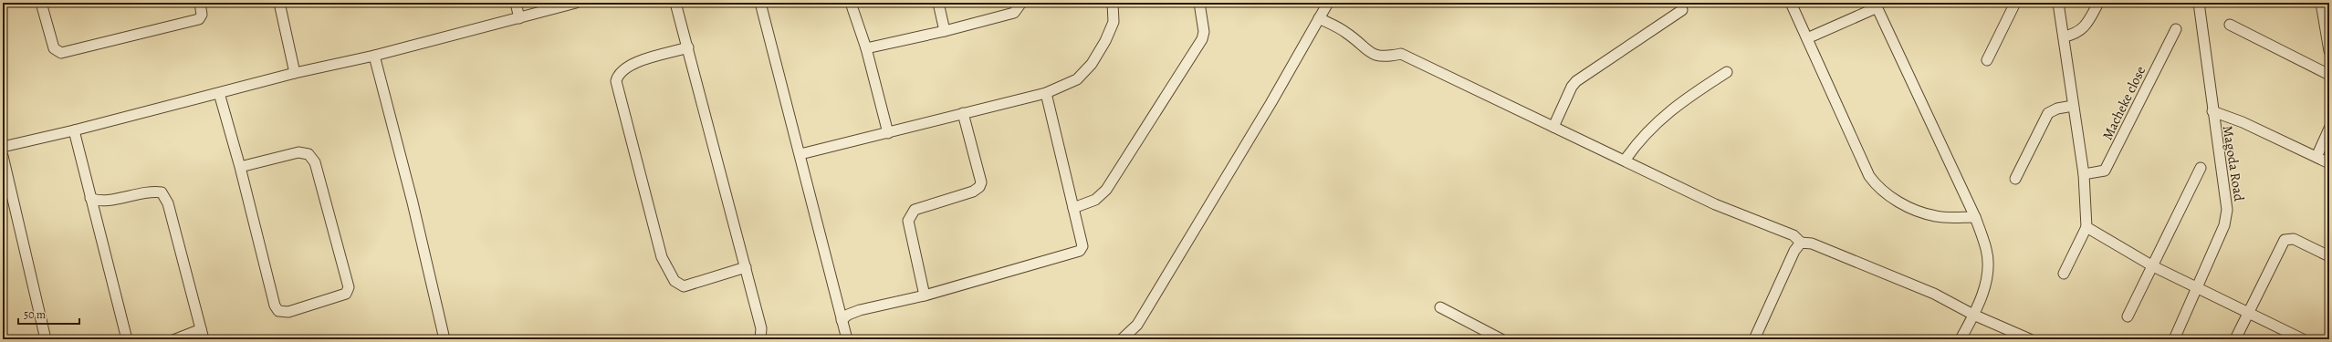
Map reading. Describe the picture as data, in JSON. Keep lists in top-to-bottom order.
{
  "streets": {
    "street": ["Macheke close", "Magoda Road"]
  },
  "scale_bar": "50 m"
}
